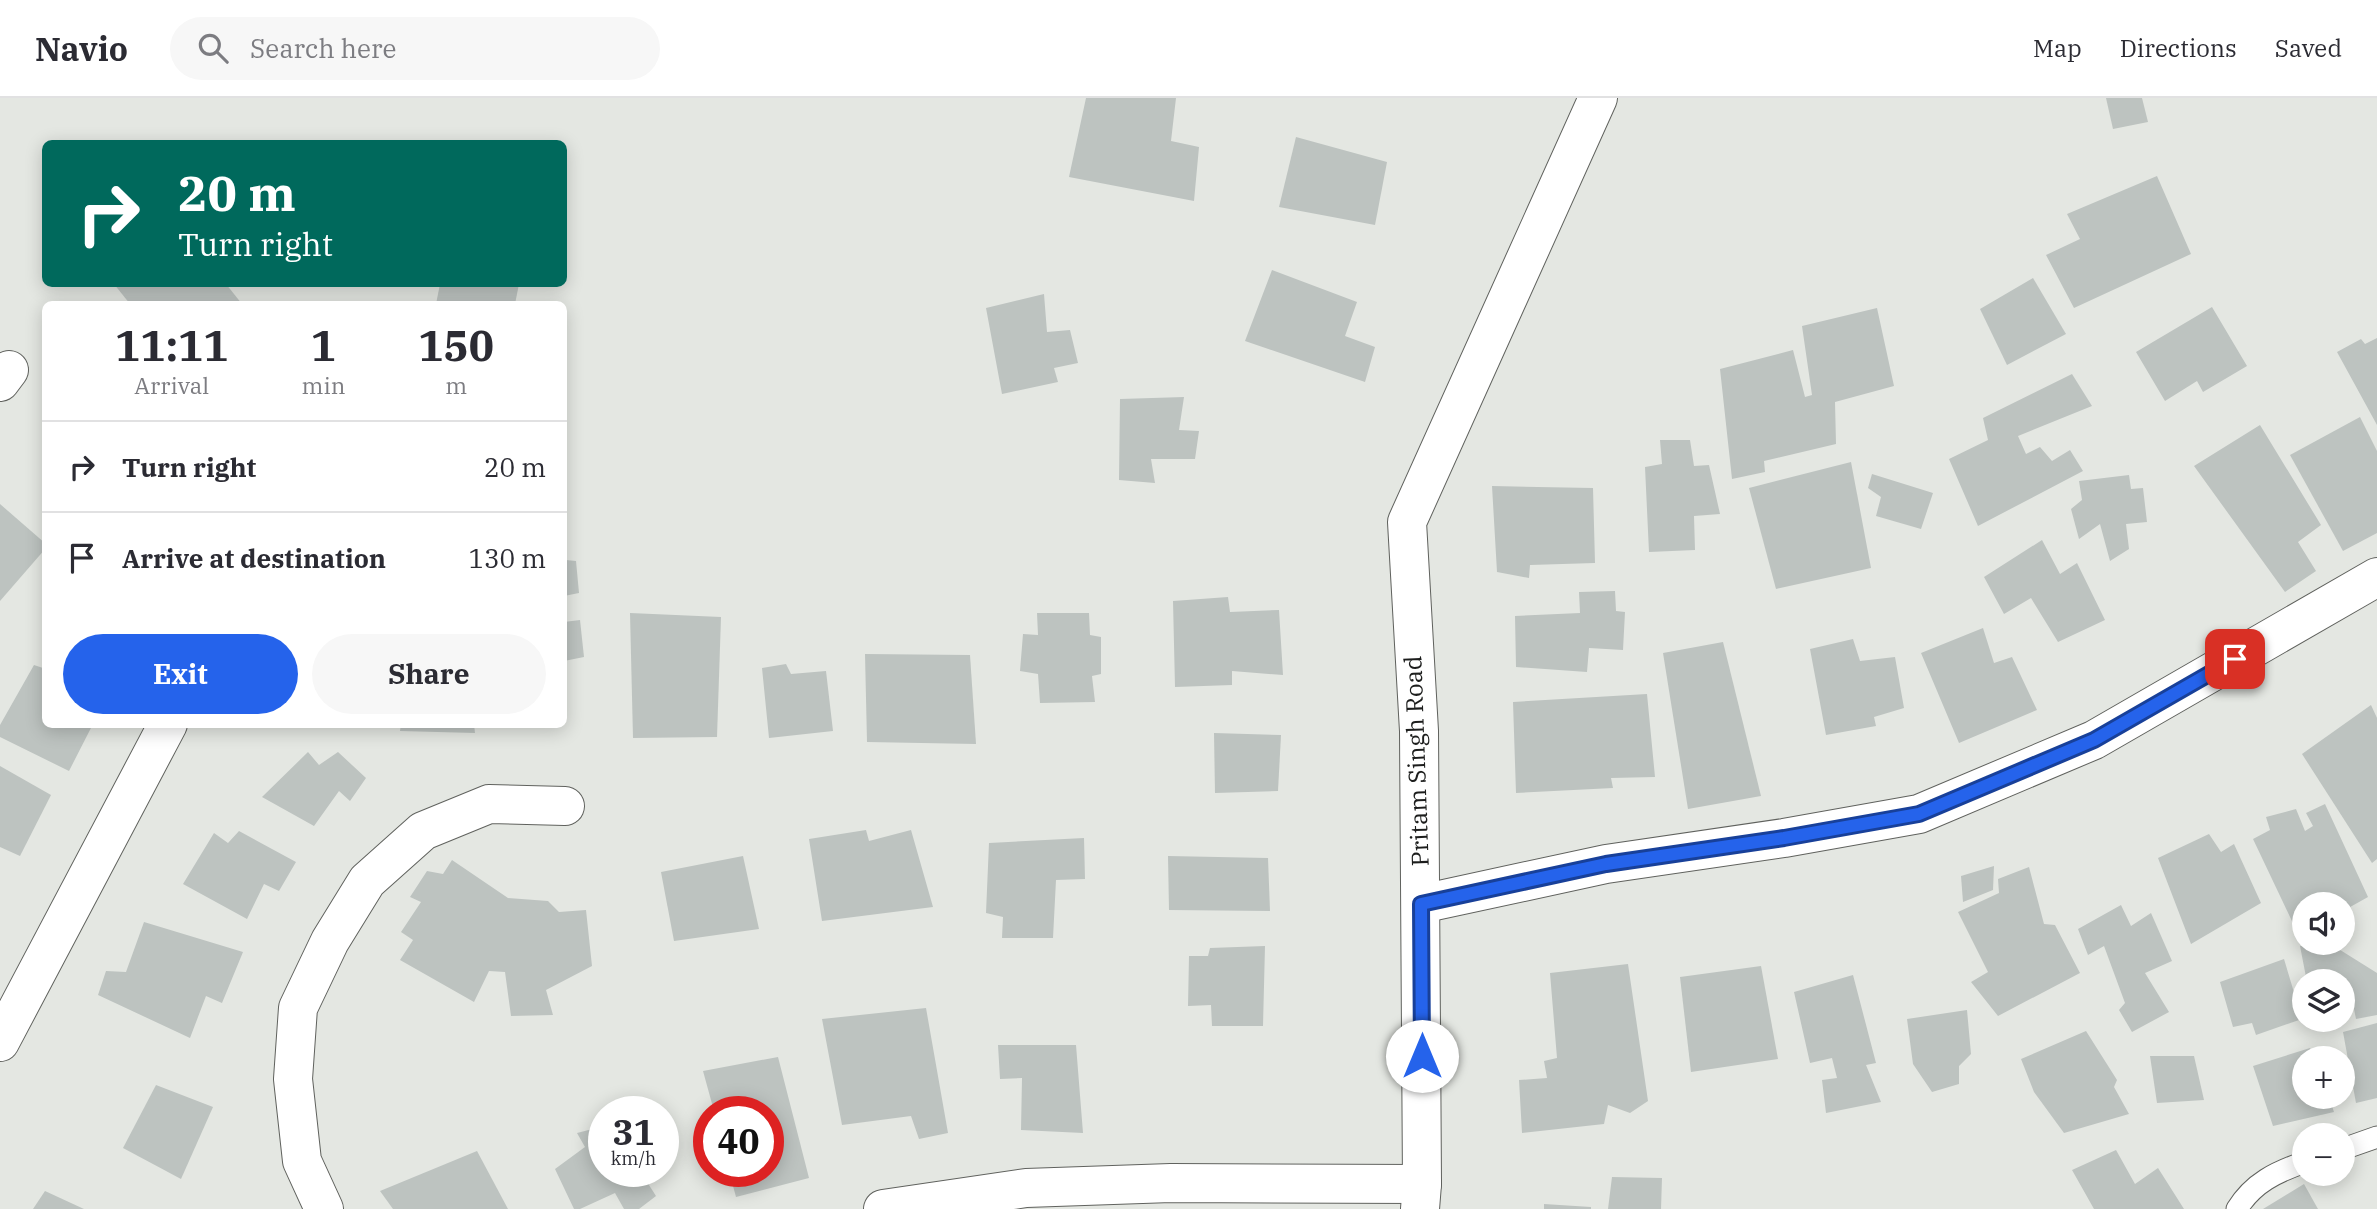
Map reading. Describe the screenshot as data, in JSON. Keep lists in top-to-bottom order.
{
  "streets": {
    "street": ["Pritam Singh Road"]
  },
  "page": {
    "header": "Navio",
    "search": "Search here",
    "nav": ["Map", "Directions", "Saved"],
    "turn": ["20 m", "Turn right"],
    "eta": [
      "11:11",
      "Arrival",
      "1",
      "min",
      "150",
      "m"
    ],
    "list": [
      {
        "name": "Turn right",
        "value": "20 m"
      },
      {
        "name": "Arrive at destination",
        "value": "130 m"
      }
    ],
    "buttons": ["Exit", "Share"],
    "map_buttons": ["+", "−"],
    "speed": "31 km/h",
    "limit": "40"
  }
}
